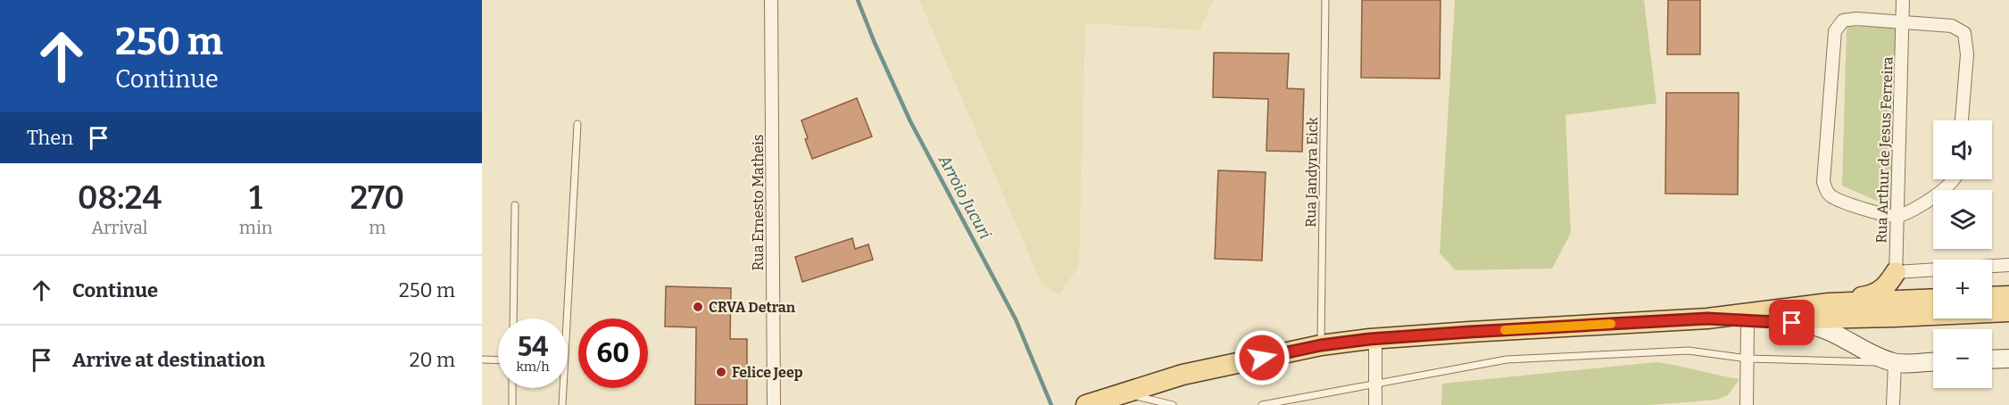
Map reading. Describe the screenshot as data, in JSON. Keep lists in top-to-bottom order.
{
  "streets": {
    "street": ["Rua Arthur de Jesus Ferreira", "Rua Ernesto Matheis"],
    "lane": ["Rua Jandyra Eick"]
  },
  "water": ["Arroio Jucuri"],
  "places": ["CRVA Detran", "Felice Jeep"],
  "page": {
    "turn": ["250 m", "Continue"],
    "then": "Then",
    "map_buttons": ["+", "−"],
    "eta": [
      "08:24",
      "Arrival",
      "1",
      "min",
      "270",
      "m"
    ],
    "list": [
      {
        "name": "Continue",
        "value": "250 m"
      },
      {
        "name": "Arrive at destination",
        "value": "20 m"
      }
    ],
    "speed": "54 km/h",
    "limit": "60"
  }
}
